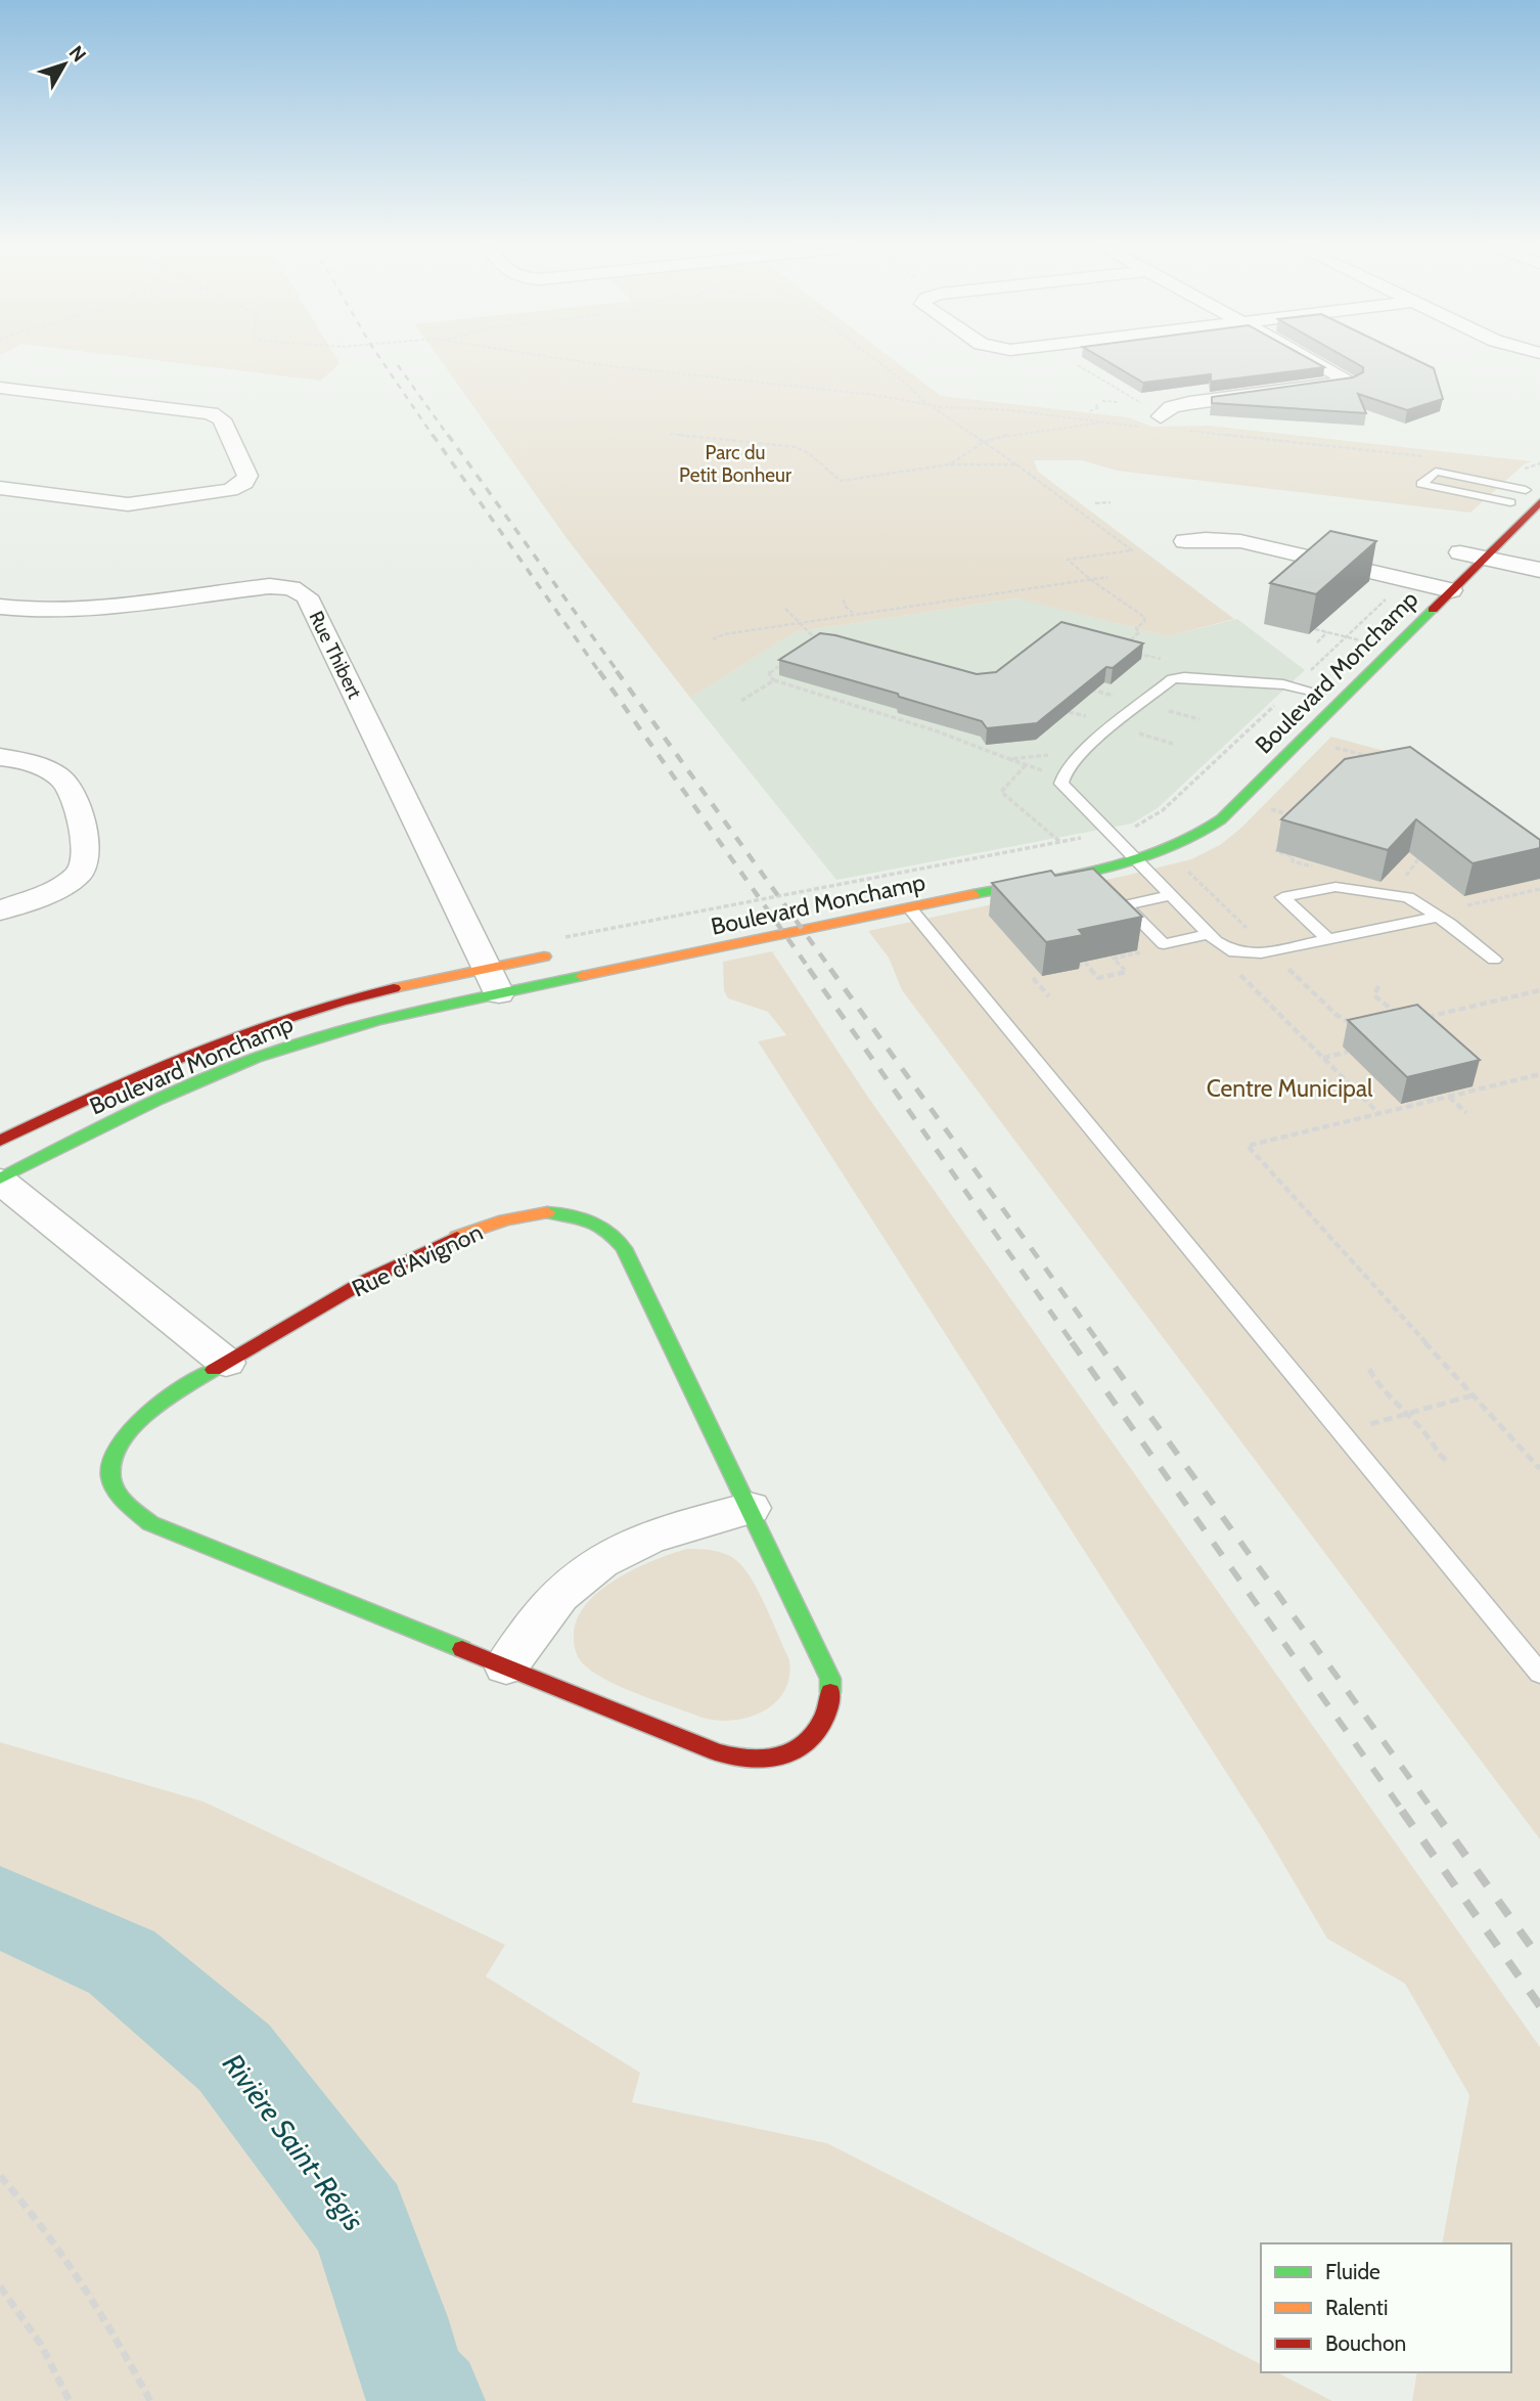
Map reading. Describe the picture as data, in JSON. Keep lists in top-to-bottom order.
{
  "streets": {
    "street": ["Rue Thibert", "Boulevard Monchamp", "Rue d'Avignon"]
  },
  "crossings": [
    ["Rue Thibert", "Boulevard Monchamp"]
  ],
  "water": ["Rivière Saint-Régis"],
  "parks": ["Parc du Petit Bonheur", "Centre Municipal"],
  "legend": ["Fluide", "Ralenti", "Bouchon"],
  "north": "top right"
}
